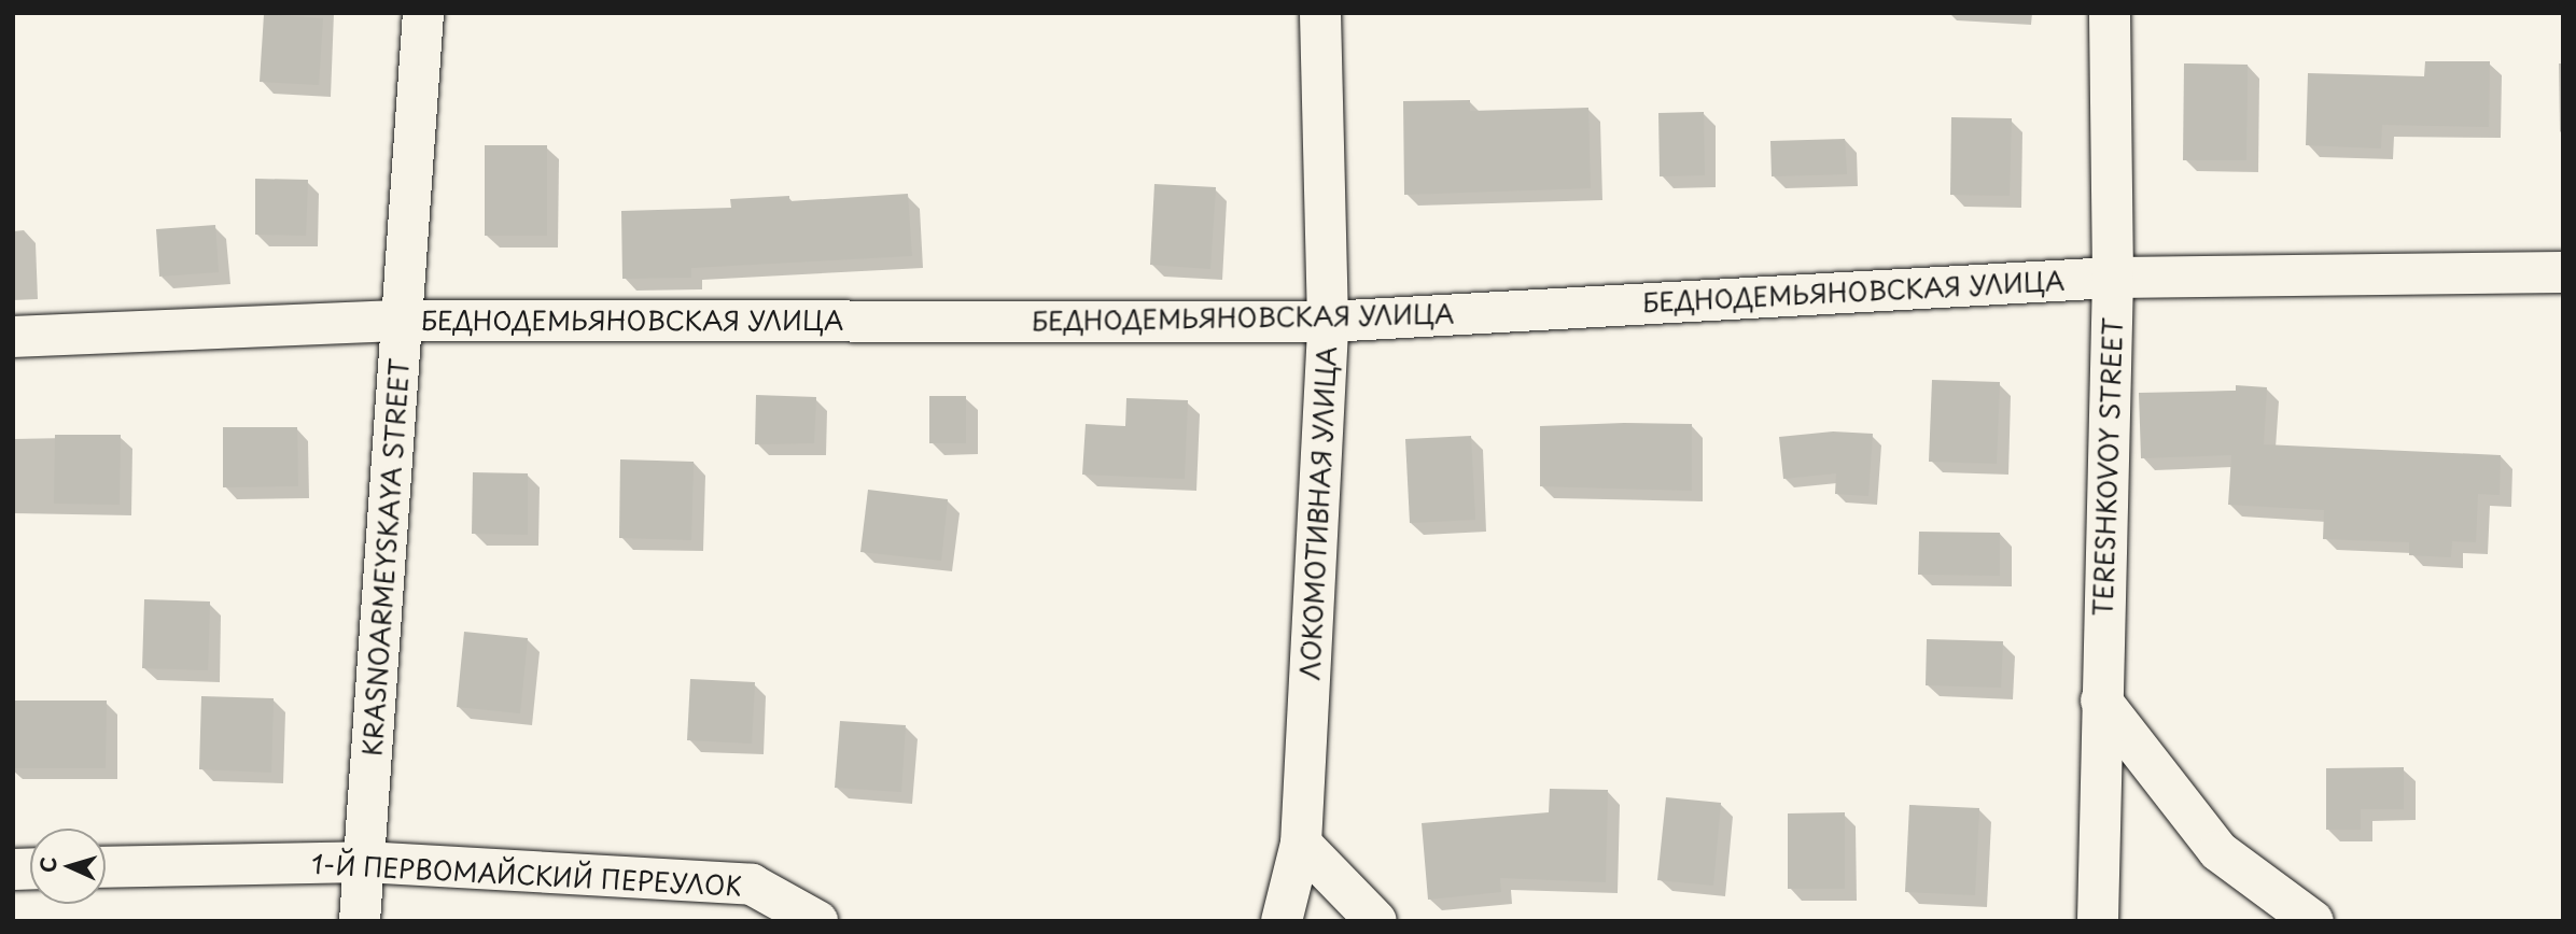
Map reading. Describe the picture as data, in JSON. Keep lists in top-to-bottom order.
{
  "streets": {
    "street": [
      "БЕДНОДЕМЬЯНОВСКАЯ УЛИЦА",
      "TERESHKOVOY STREET",
      "ЛОКОМОТИВНАЯ УЛИЦА",
      "KRASNOARMEYSKAYA STREET",
      "1-Й ПЕРВОМАЙСКИЙ ПЕРЕУЛОК"
    ]
  },
  "crossings": [
    ["БЕДНОДЕМЬЯНОВСКАЯ УЛИЦА", "TERESHKOVOY STREET"],
    ["БЕДНОДЕМЬЯНОВСКАЯ УЛИЦА", "ЛОКОМОТИВНАЯ УЛИЦА"],
    ["БЕДНОДЕМЬЯНОВСКАЯ УЛИЦА", "KRASNOARMEYSKAYA STREET"],
    ["KRASNOARMEYSKAYA STREET", "1-Й ПЕРВОМАЙСКИЙ ПЕРЕУЛОК"]
  ],
  "north": "left"
}
